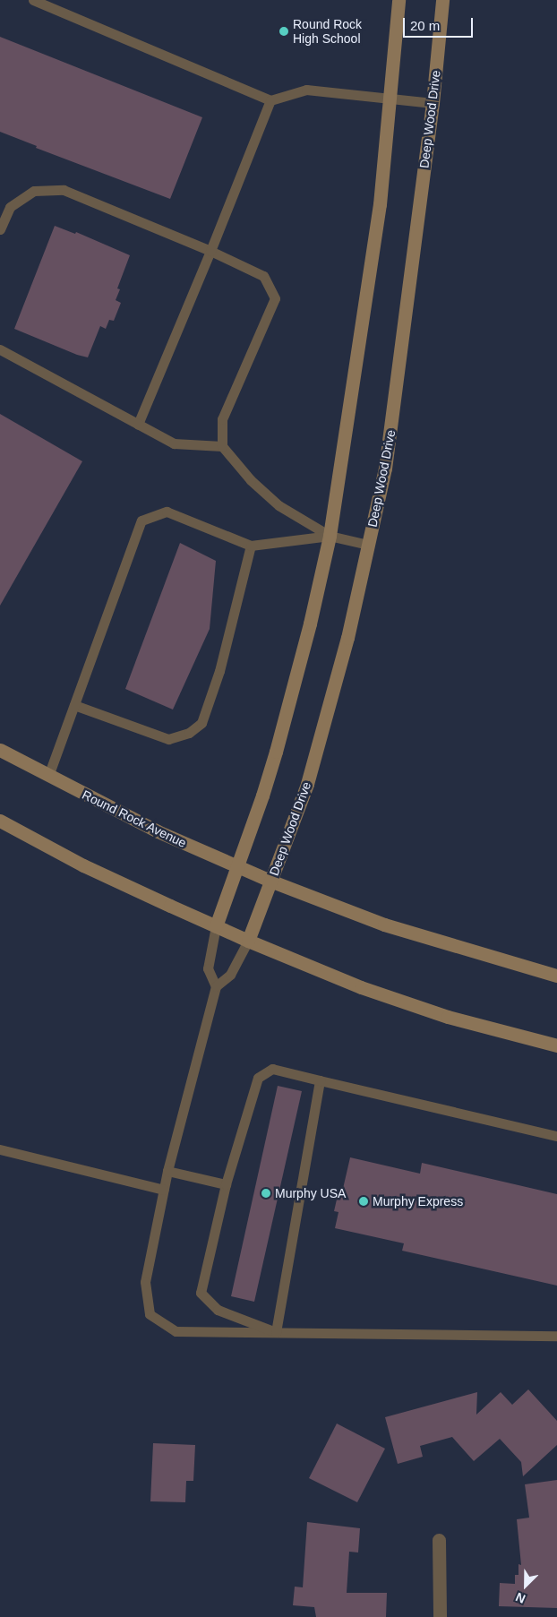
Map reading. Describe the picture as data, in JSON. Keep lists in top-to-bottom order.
{
  "streets": {
    "street": ["Deep Wood Drive", "Round Rock Avenue"]
  },
  "crossings": [
    ["Deep Wood Drive", "Round Rock Avenue"]
  ],
  "places": ["Round Rock High School", "Murphy USA", "Murphy Express"],
  "scale_bar": "20 m",
  "north": "bottom left"
}
